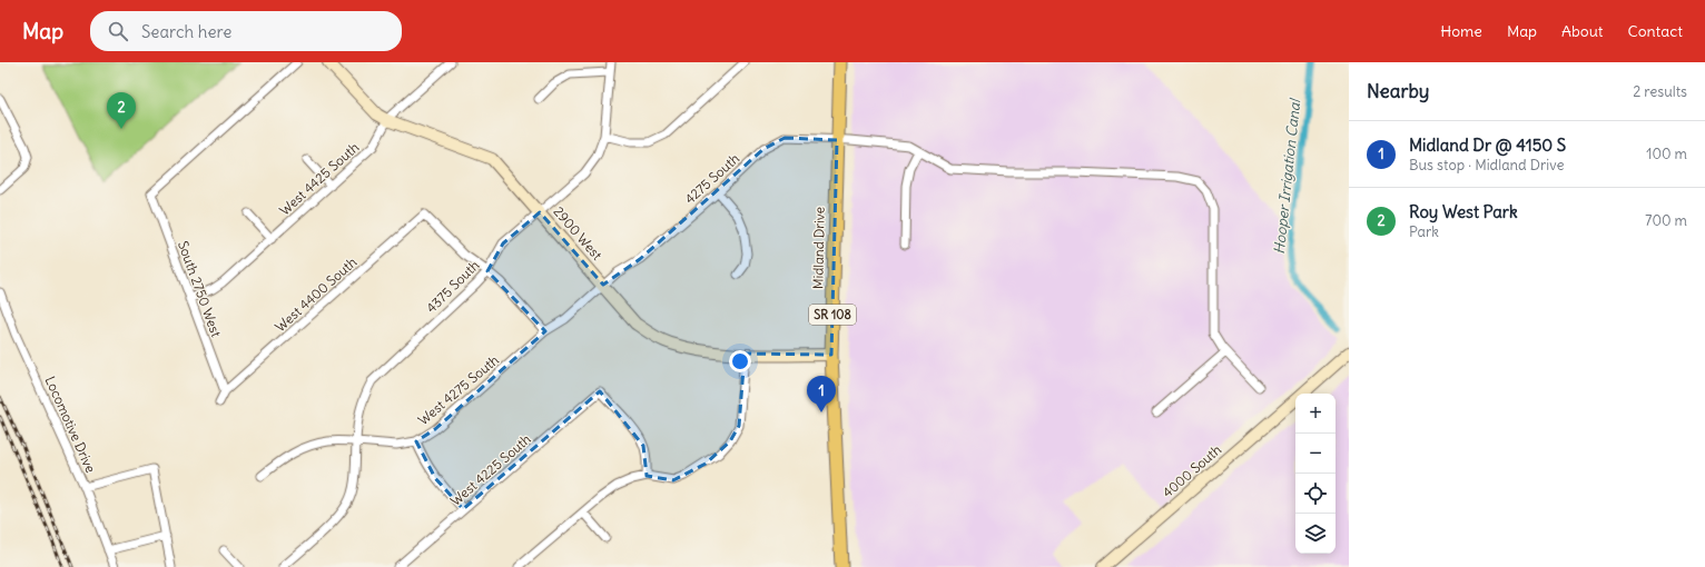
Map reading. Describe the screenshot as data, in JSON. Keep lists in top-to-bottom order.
{
  "streets": {
    "main road": ["Midland Drive", "SR 108"],
    "street": [
      "West 4425 South",
      "4275 South",
      "2900 West",
      "4375 South",
      "South 2750 West",
      "West 4400 South",
      "West 4275 South",
      "Locomotive Drive",
      "West 4225 South",
      "4000 South"
    ]
  },
  "crossings": [
    ["West 4425 South", "2900 West"],
    ["West 4425 South", "South 2750 West"],
    ["4275 South", "Midland Drive"],
    ["4275 South", "West 4275 South"],
    ["2900 West", "Midland Drive"],
    ["2900 West", "4375 South"],
    ["2900 West", "West 4275 South"],
    ["4375 South", "West 4400 South"],
    ["4375 South", "West 4275 South"],
    ["South 2750 West", "West 4400 South"]
  ],
  "water": ["Hooper Irrigation Canal"],
  "page": {
    "header": "Map",
    "search": "Search here",
    "nav": [
      "Home",
      "Map",
      "About",
      "Contact"
    ],
    "heading": ["Nearby", "2 results"],
    "pins": ["2", "1"],
    "list": [
      {
        "mark": "1",
        "name": "Midland Dr @ 4150 S",
        "note": "Bus stop · Midland Drive",
        "value": "100 m"
      },
      {
        "mark": "2",
        "name": "Roy West Park",
        "note": "Park",
        "value": "700 m"
      }
    ],
    "map_buttons": ["+", "−"]
  }
}
